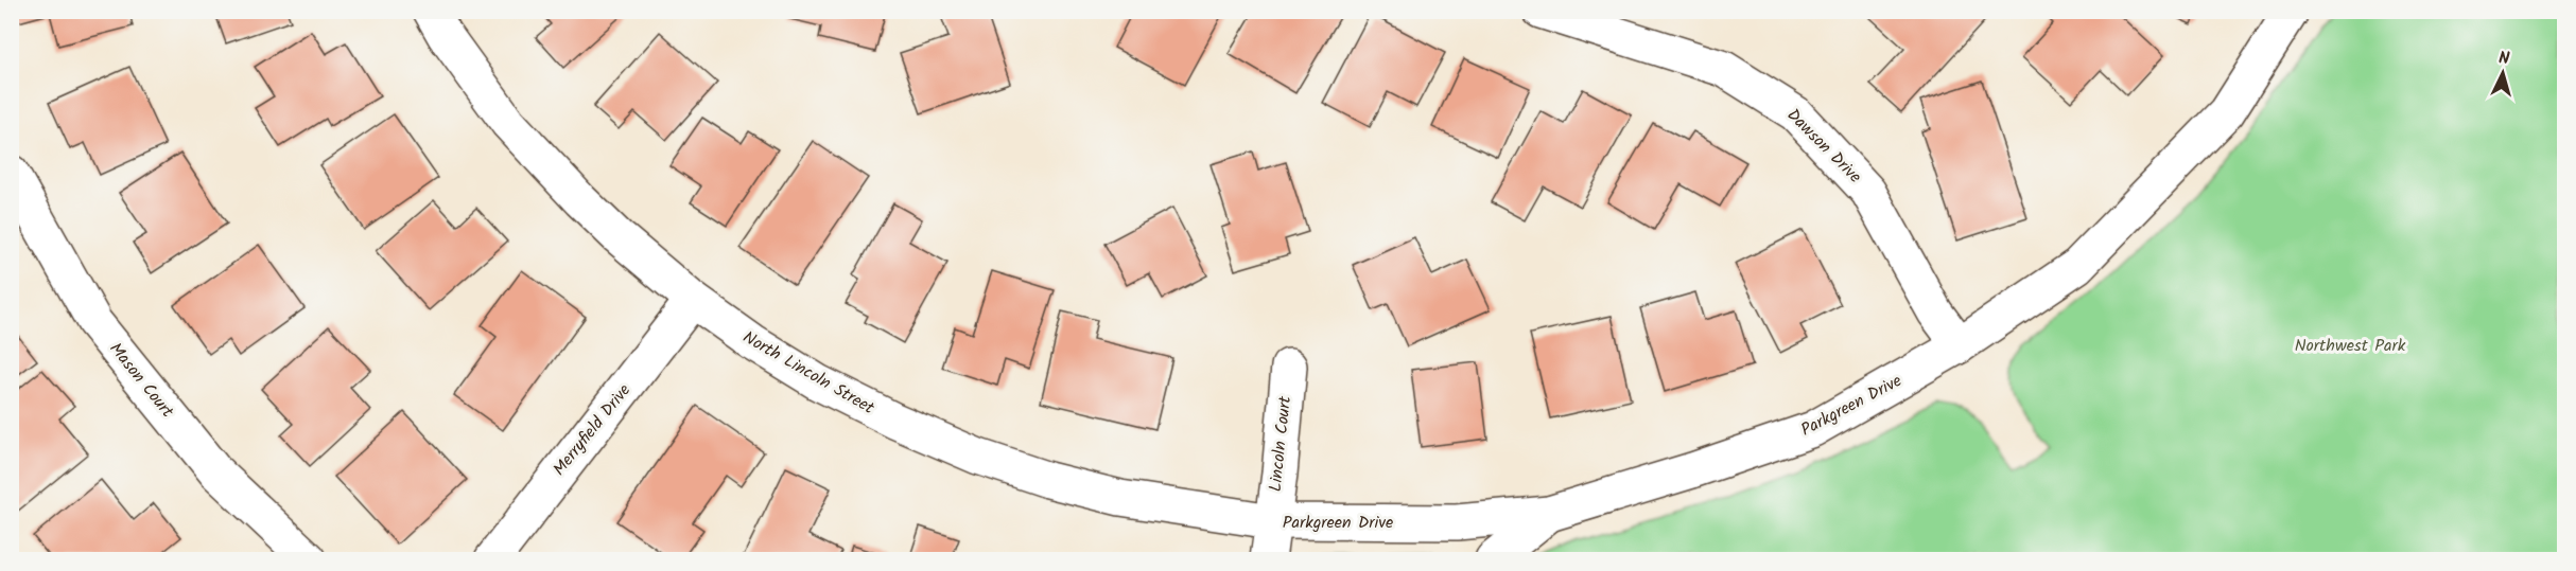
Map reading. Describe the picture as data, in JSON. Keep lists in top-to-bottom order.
{
  "streets": {
    "street": [
      "Dawson Drive",
      "North Lincoln Street",
      "Mason Court",
      "Parkgreen Drive",
      "Merryfield Drive",
      "Lincoln Court"
    ]
  },
  "crossings": [
    ["Dawson Drive", "Parkgreen Drive"],
    ["North Lincoln Street", "Parkgreen Drive"],
    ["North Lincoln Street", "Merryfield Drive"],
    ["North Lincoln Street", "Lincoln Court"],
    ["Parkgreen Drive", "Lincoln Court"]
  ],
  "parks": ["Northwest Park"],
  "north": "top"
}
